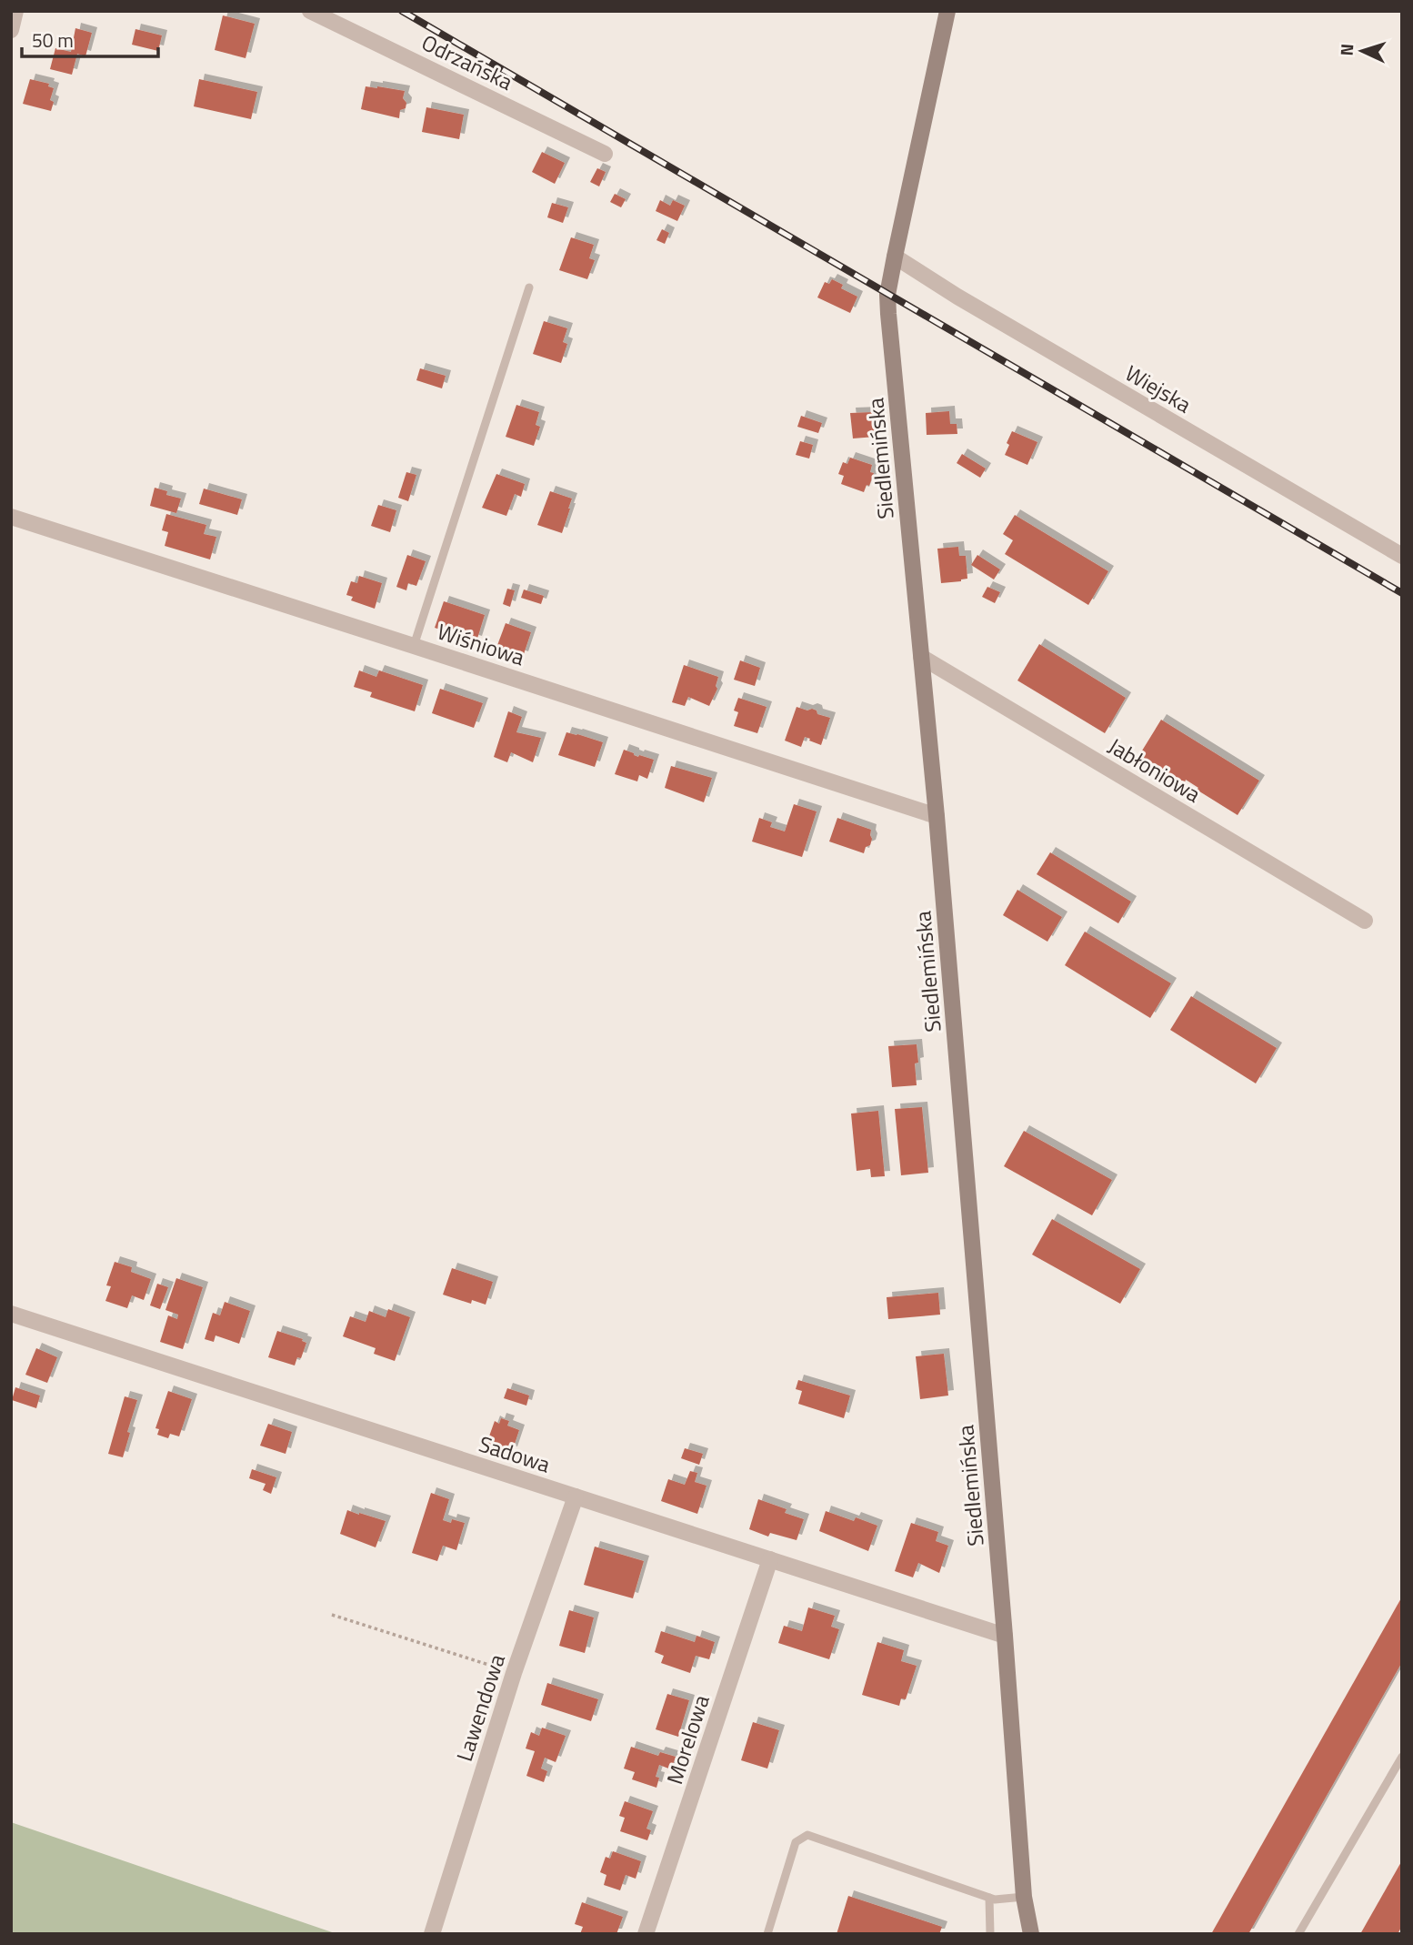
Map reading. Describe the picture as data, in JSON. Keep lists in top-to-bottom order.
{
  "streets": {
    "street": [
      "Odrzańska",
      "Wiejska",
      "Siedlemińska",
      "Wiśniowa",
      "Jabłoniowa",
      "Sadowa",
      "Lawendowa",
      "Morelowa"
    ]
  },
  "crossings": [
    ["Wiejska", "Siedlemińska"],
    ["Siedlemińska", "Wiśniowa"],
    ["Siedlemińska", "Jabłoniowa"],
    ["Siedlemińska", "Sadowa"],
    ["Sadowa", "Lawendowa"],
    ["Sadowa", "Morelowa"]
  ],
  "scale_bar": "50 m",
  "north": "left"
}
